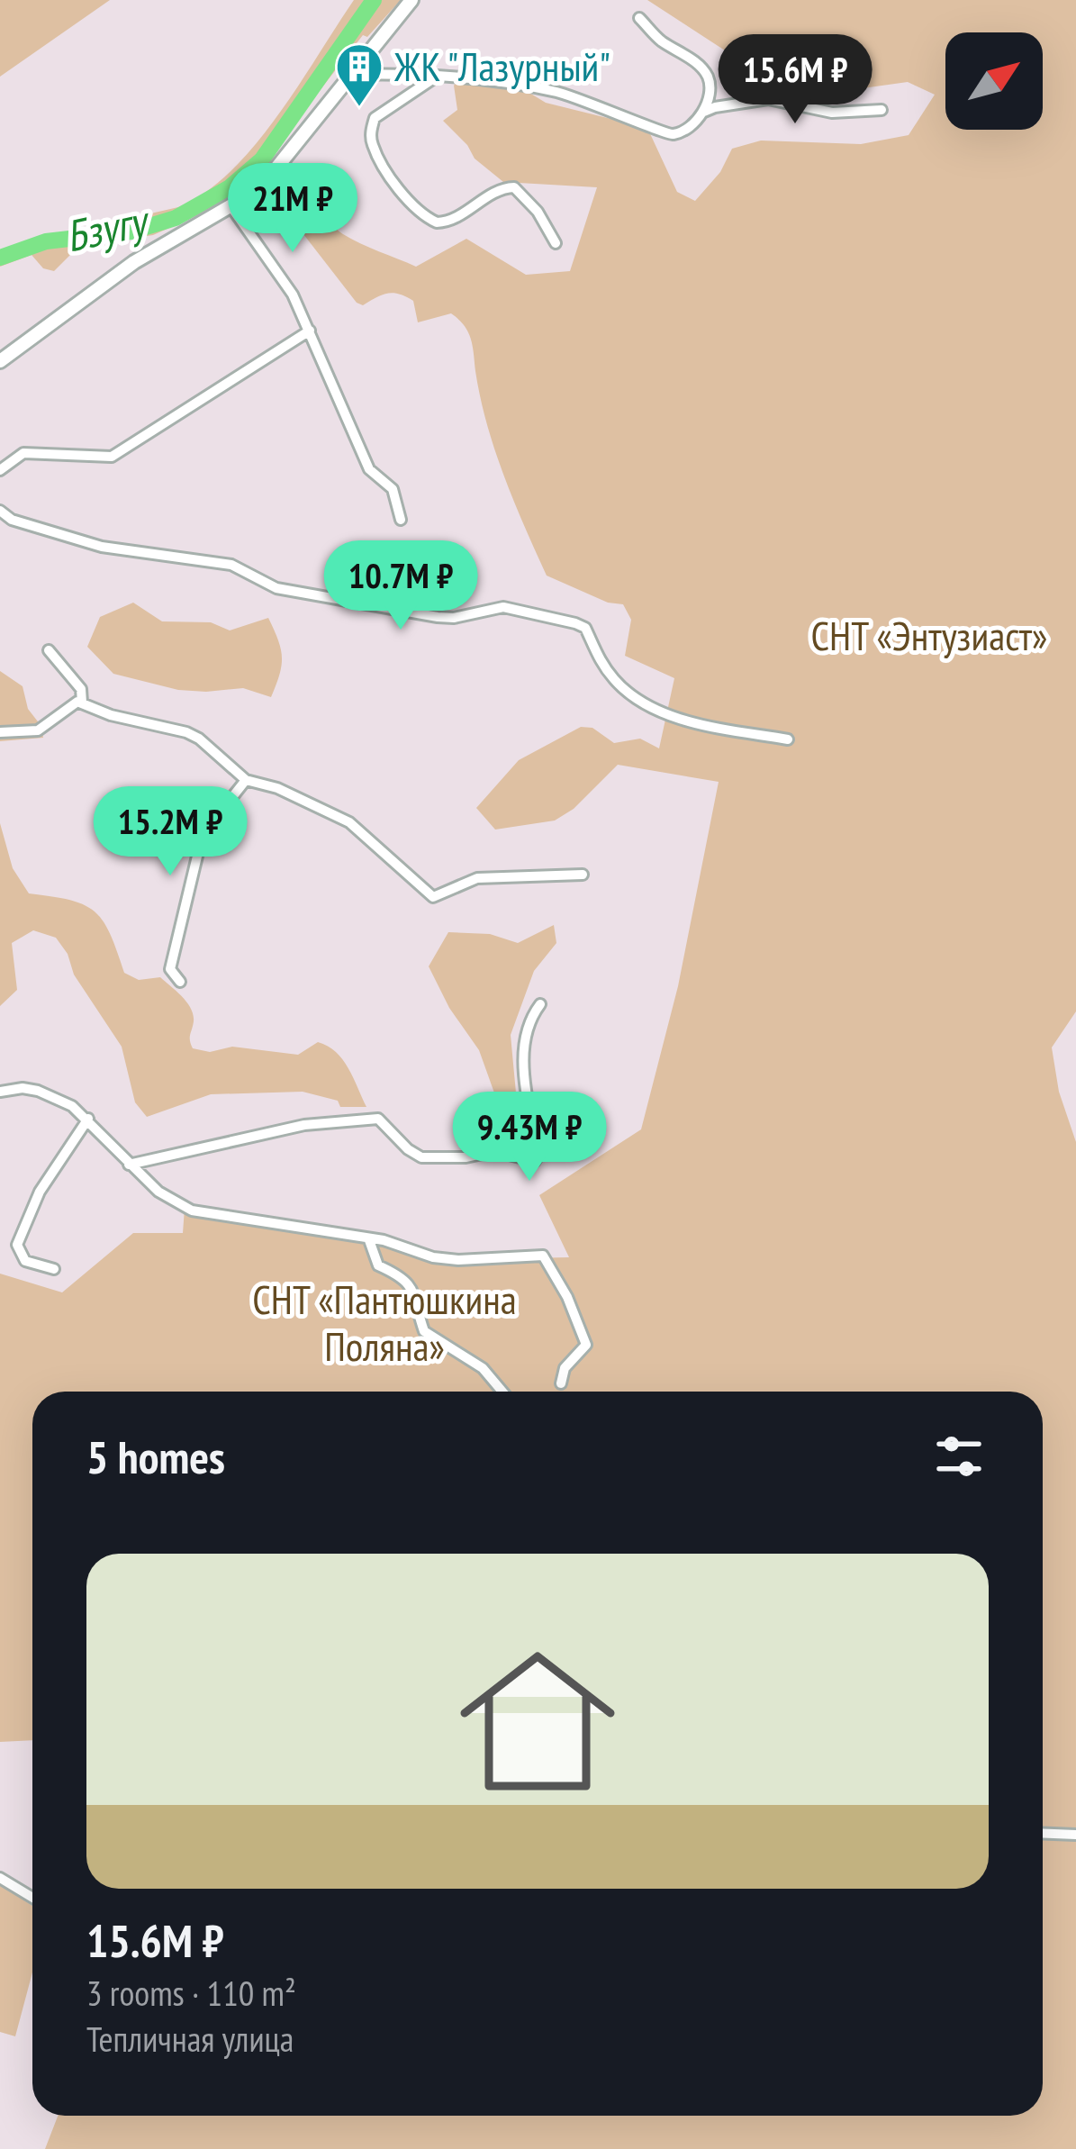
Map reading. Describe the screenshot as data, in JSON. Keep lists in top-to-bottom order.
{
  "water": ["Бзугу"],
  "parks": ["СНТ «Энтузиаст»", "СНТ «Пантюшкина Поляна»"],
  "places": {
    "building": ["ЖК \"Лазурный\""]
  },
  "north": "top right",
  "page": {
    "price": [
      "15.6M ₽",
      "21M ₽",
      "10.7M ₽",
      "15.2M ₽",
      "9.43M ₽"
    ],
    "heading": "5 homes",
    "list": [
      {
        "name": "15.6M ₽",
        "note": "3 rooms · 110 m² · Тепличная улица"
      }
    ]
  }
}
